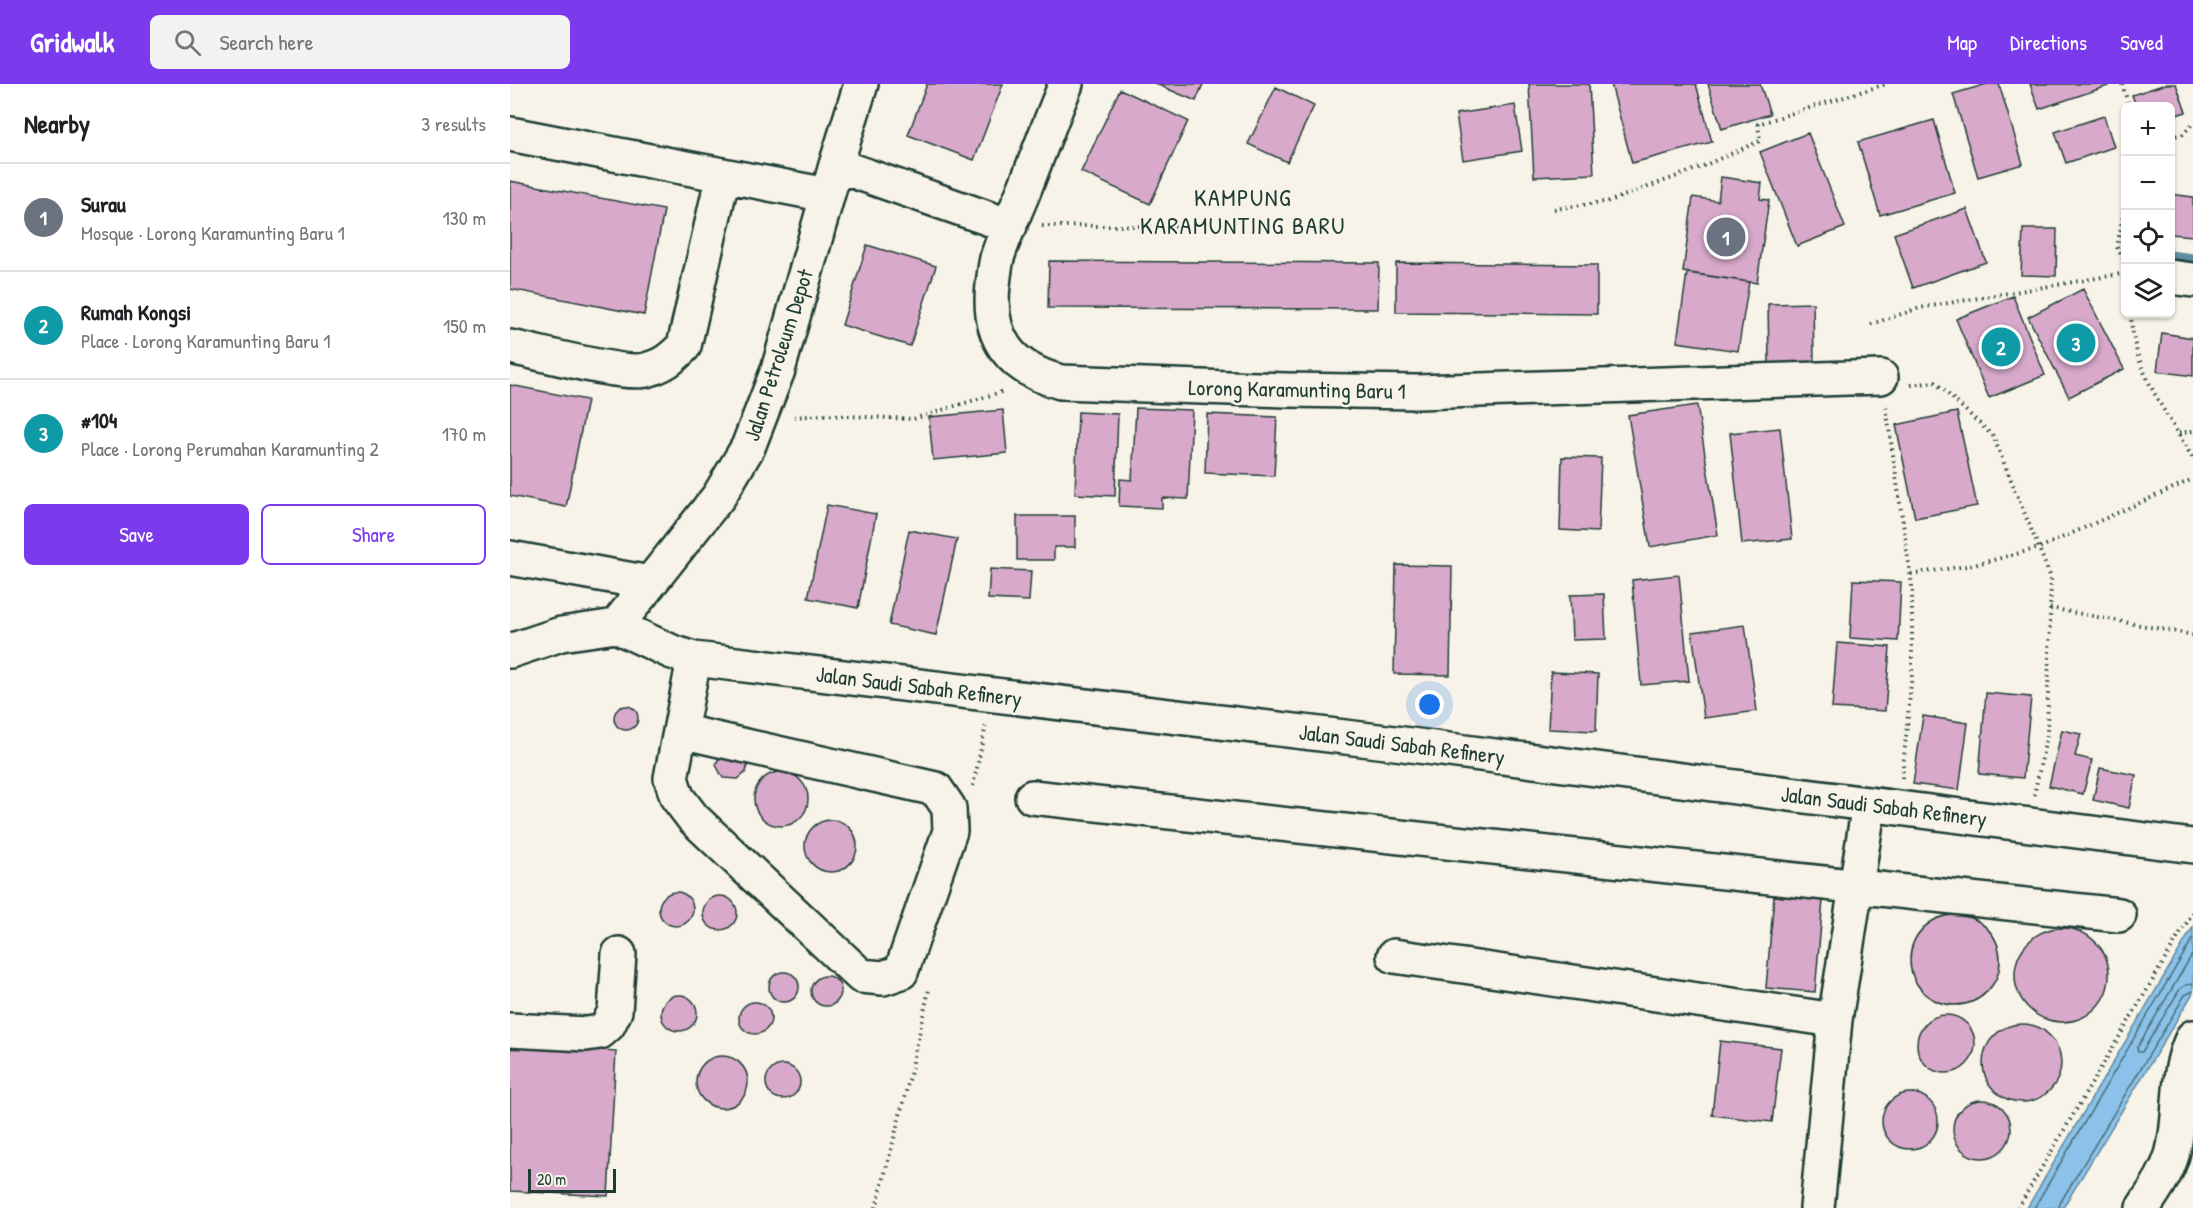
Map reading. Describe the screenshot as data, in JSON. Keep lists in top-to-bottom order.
{
  "streets": {
    "street": ["Jalan Petroleum Depot", "Lorong Karamunting Baru 1", "Jalan Saudi Sabah Refinery"]
  },
  "crossings": [
    ["Jalan Petroleum Depot", "Jalan Saudi Sabah Refinery"]
  ],
  "districts": ["KAMPUNG KARAMUNTING BARU"],
  "scale_bar": "20 m",
  "page": {
    "header": "Gridwalk",
    "search": "Search here",
    "nav": ["Map", "Directions", "Saved"],
    "heading": ["Nearby", "3 results"],
    "map_buttons": ["+", "−"],
    "list": [
      {
        "mark": "1",
        "name": "Surau",
        "note": "Mosque · Lorong Karamunting Baru 1",
        "value": "130 m"
      },
      {
        "mark": "2",
        "name": "Rumah Kongsi",
        "note": "Place · Lorong Karamunting Baru 1",
        "value": "150 m"
      },
      {
        "mark": "3",
        "name": "#104",
        "note": "Place · Lorong Perumahan Karamunting 2",
        "value": "170 m"
      }
    ],
    "pins": ["1", "3", "2"],
    "buttons": ["Save", "Share"],
    "scale": "20 m"
  }
}
